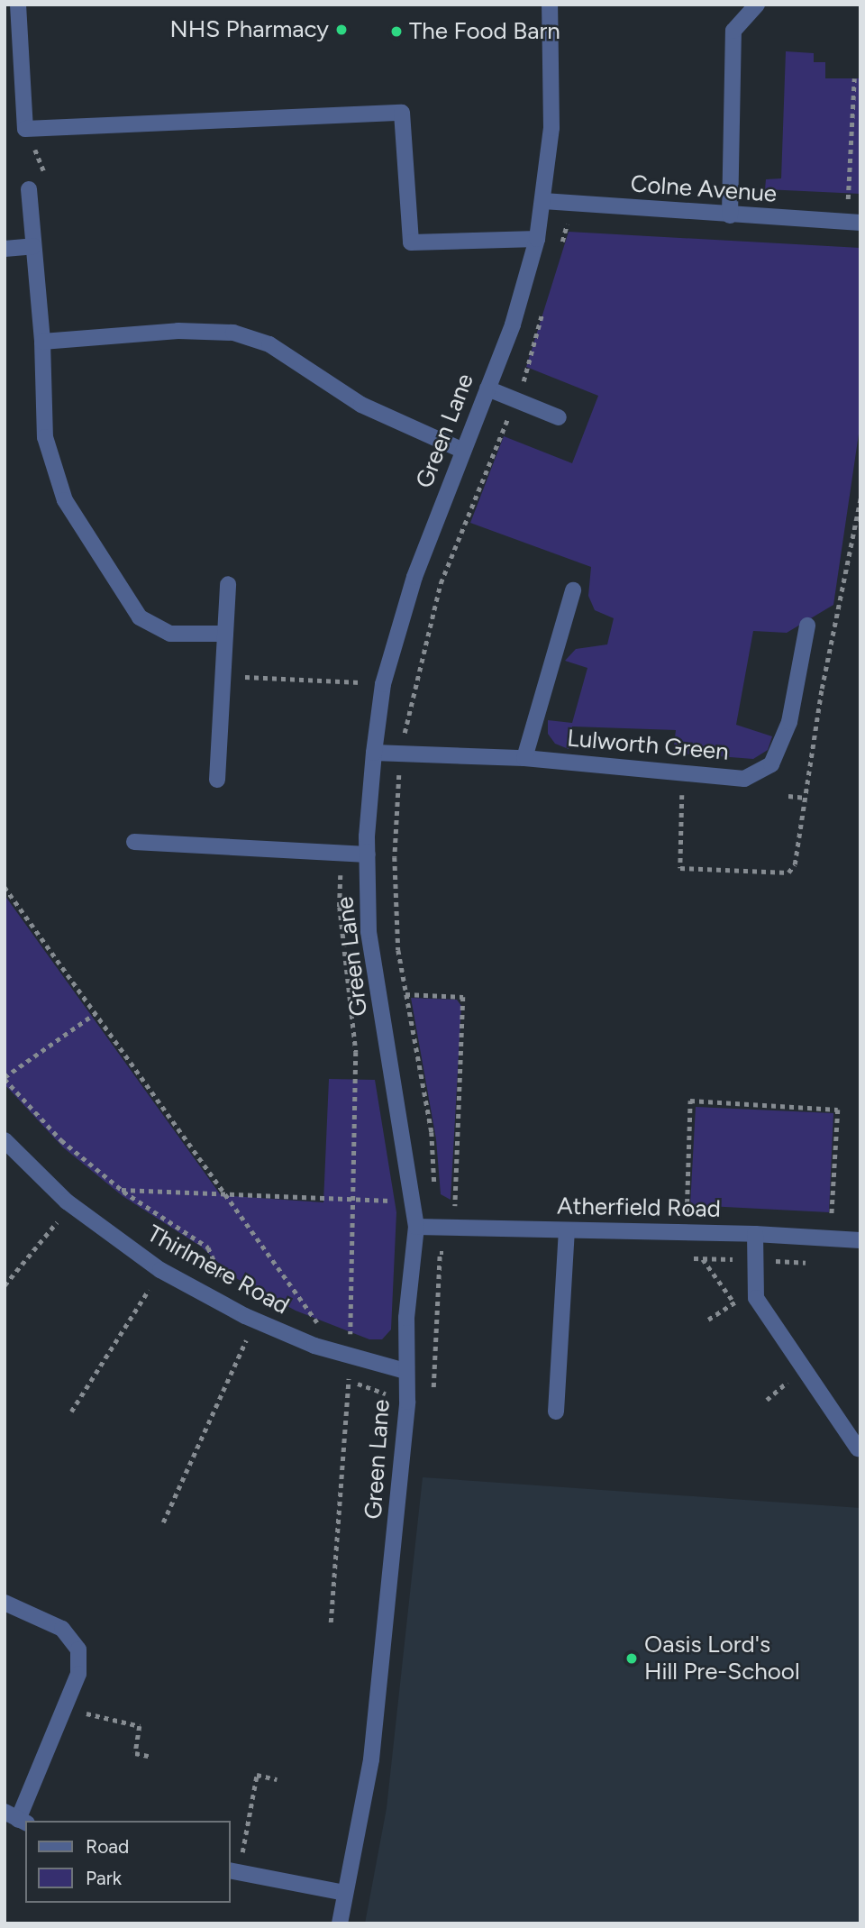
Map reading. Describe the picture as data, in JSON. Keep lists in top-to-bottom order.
{
  "streets": {
    "street": [
      "Colne Avenue",
      "Green Lane",
      "Lulworth Green",
      "Atherfield Road",
      "Thirlmere Road"
    ]
  },
  "crossings": [
    ["Colne Avenue", "Green Lane"],
    ["Green Lane", "Lulworth Green"],
    ["Green Lane", "Atherfield Road"],
    ["Green Lane", "Thirlmere Road"]
  ],
  "places": ["NHS Pharmacy", "The Food Barn", "Oasis Lord's Hill Pre-School"],
  "legend": ["Road", "Park"]
}
